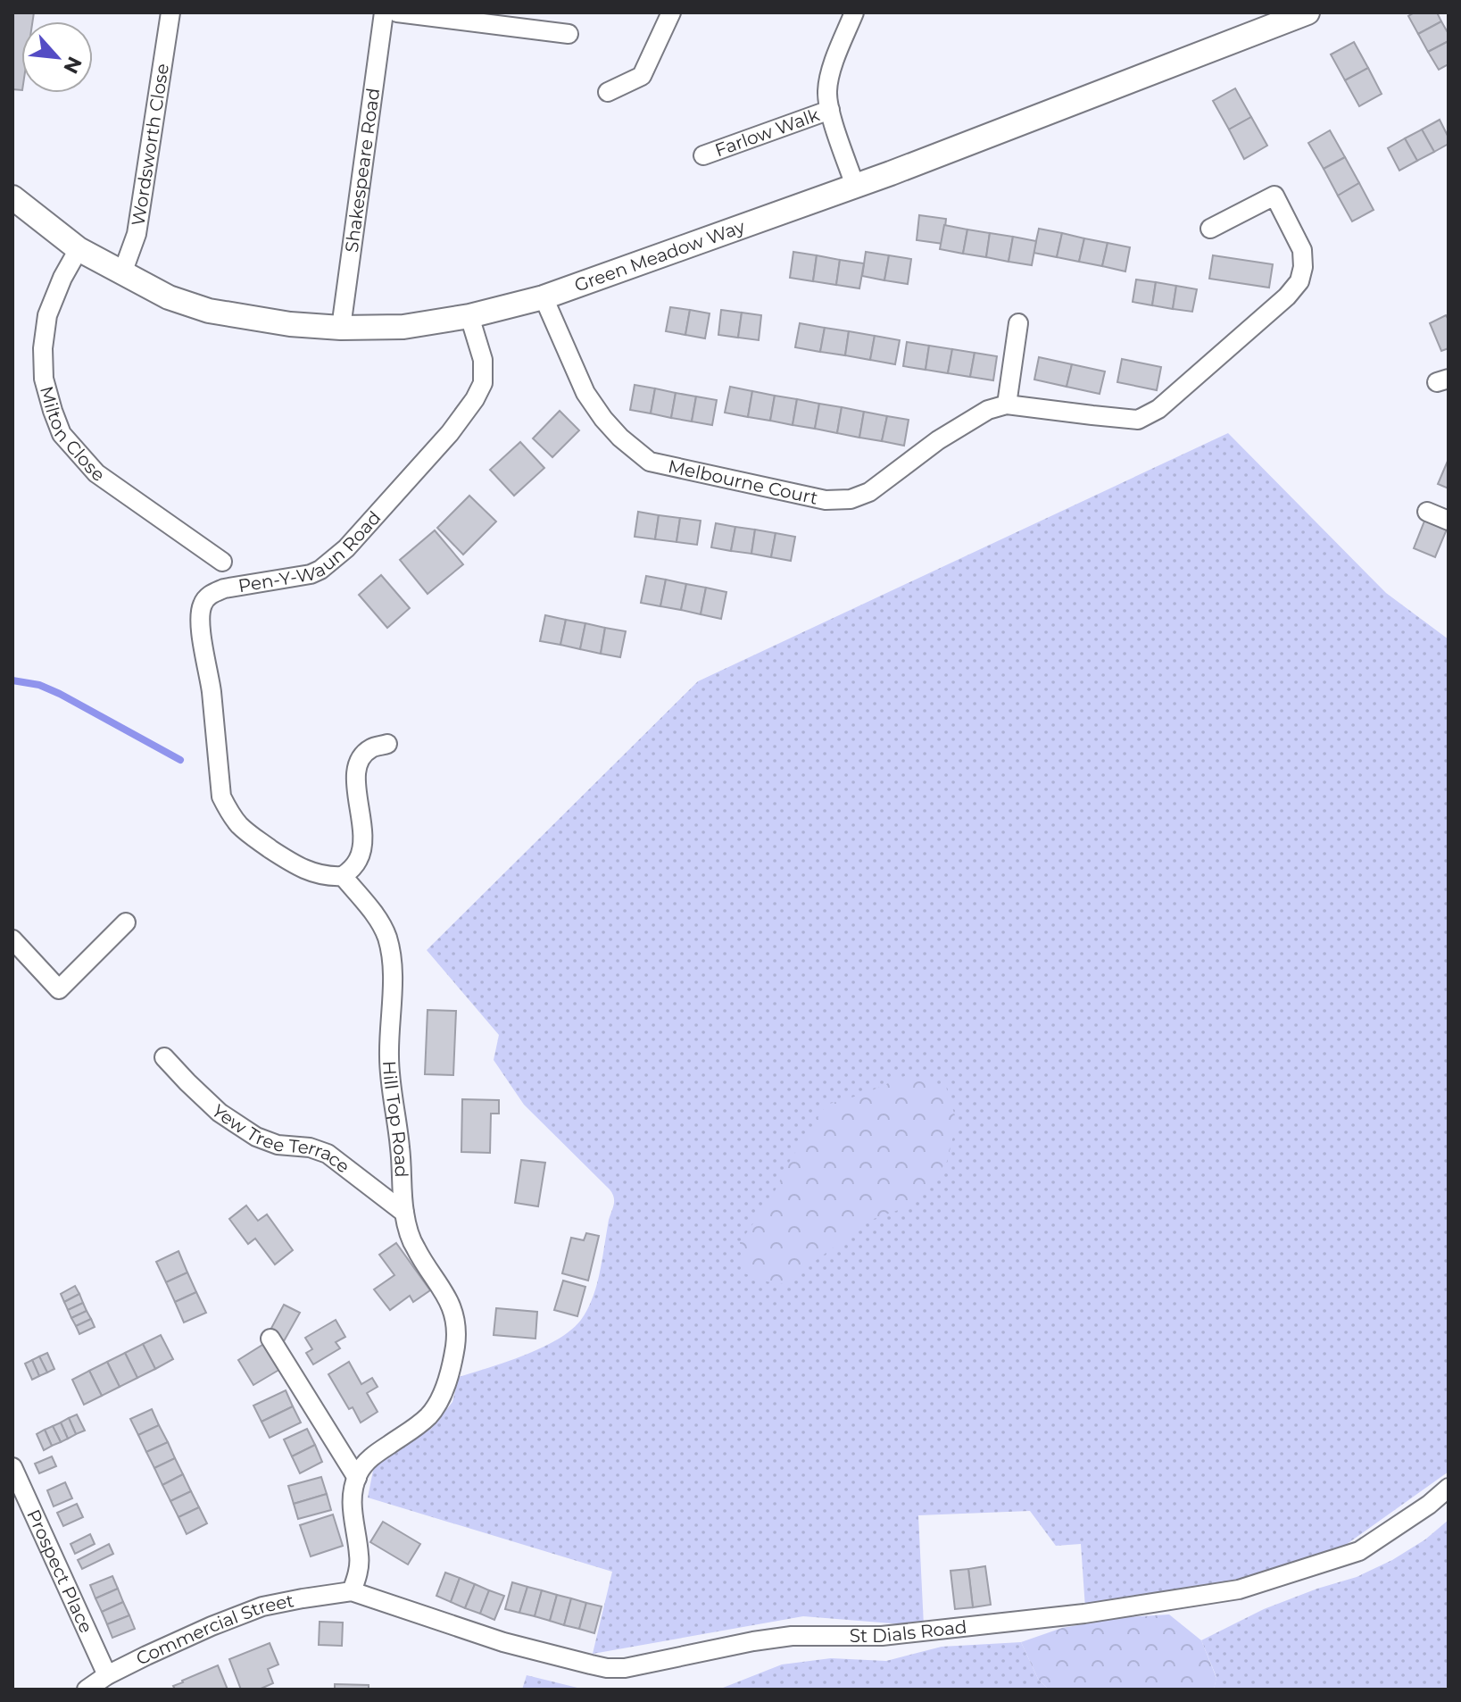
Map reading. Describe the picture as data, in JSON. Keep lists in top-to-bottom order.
{
  "streets": {
    "street": [
      "Farlow Walk",
      "Wordsworth Close",
      "Shakespeare Road",
      "Green Meadow Way",
      "Milton Close",
      "Melbourne Court",
      "Pen-Y-Waun Road",
      "Hill Top Road",
      "Yew Tree Terrace",
      "Prospect Place",
      "St Dials Road",
      "Commercial Street"
    ]
  },
  "crossings": [
    ["Farlow Walk", "Green Meadow Way"],
    ["Wordsworth Close", "Green Meadow Way"],
    ["Shakespeare Road", "Green Meadow Way"],
    ["Green Meadow Way", "Milton Close"],
    ["Green Meadow Way", "Melbourne Court"],
    ["Green Meadow Way", "Pen-Y-Waun Road"],
    ["Pen-Y-Waun Road", "Hill Top Road"],
    ["Hill Top Road", "Yew Tree Terrace"],
    ["Prospect Place", "Commercial Street"],
    ["St Dials Road", "Commercial Street"]
  ],
  "north": "bottom right"
}
